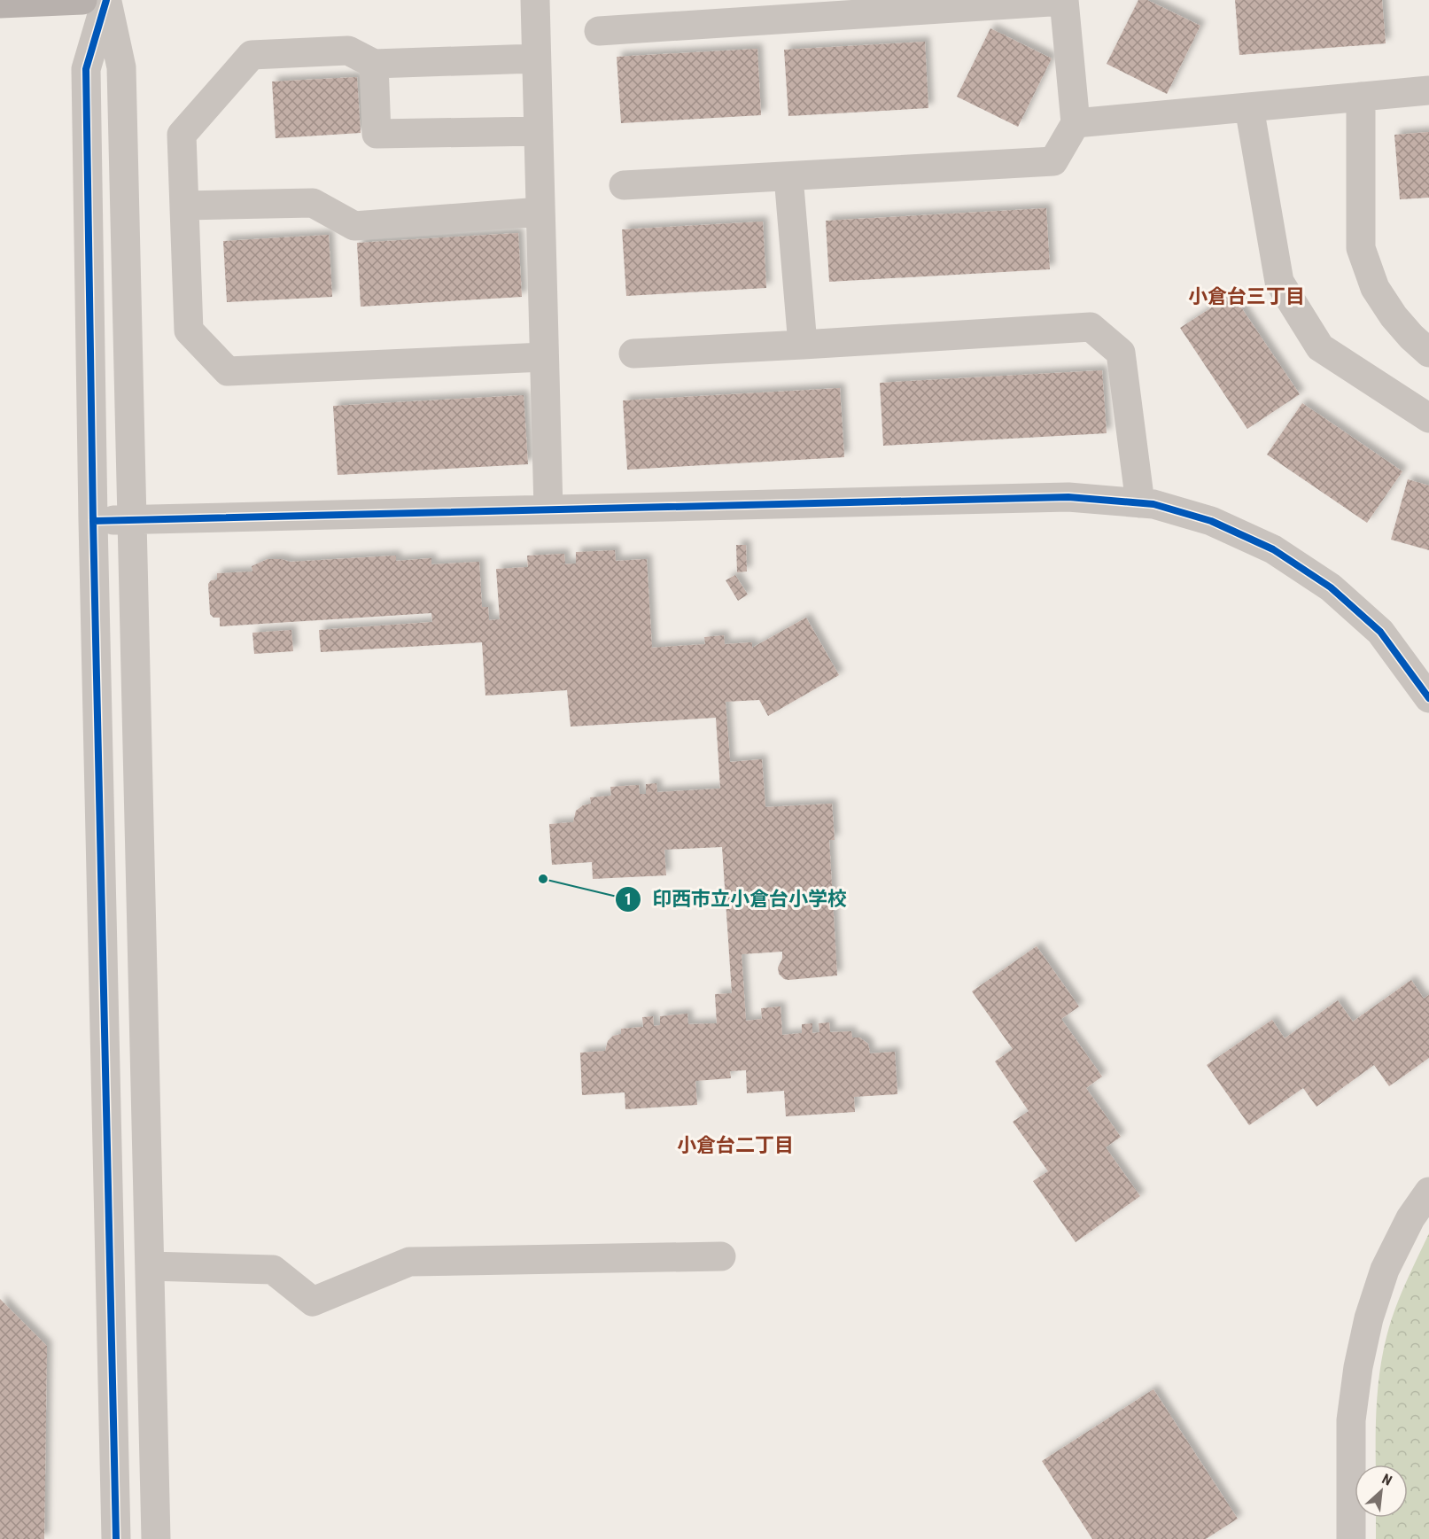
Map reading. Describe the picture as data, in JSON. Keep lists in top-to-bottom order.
{
  "districts": ["小倉台三丁目", "小倉台二丁目"],
  "places": ["印西市立小倉台小学校"],
  "north": "top right"
}
